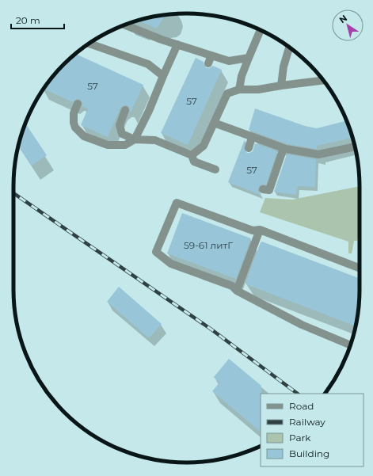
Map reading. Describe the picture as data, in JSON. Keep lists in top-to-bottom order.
{
  "house_numbers": [
    "57",
    "57",
    "57",
    "59-61 литГ"
  ],
  "legend": [
    "Road",
    "Railway",
    "Park",
    "Building"
  ],
  "scale_bar": "20 m",
  "north": "top left"
}
